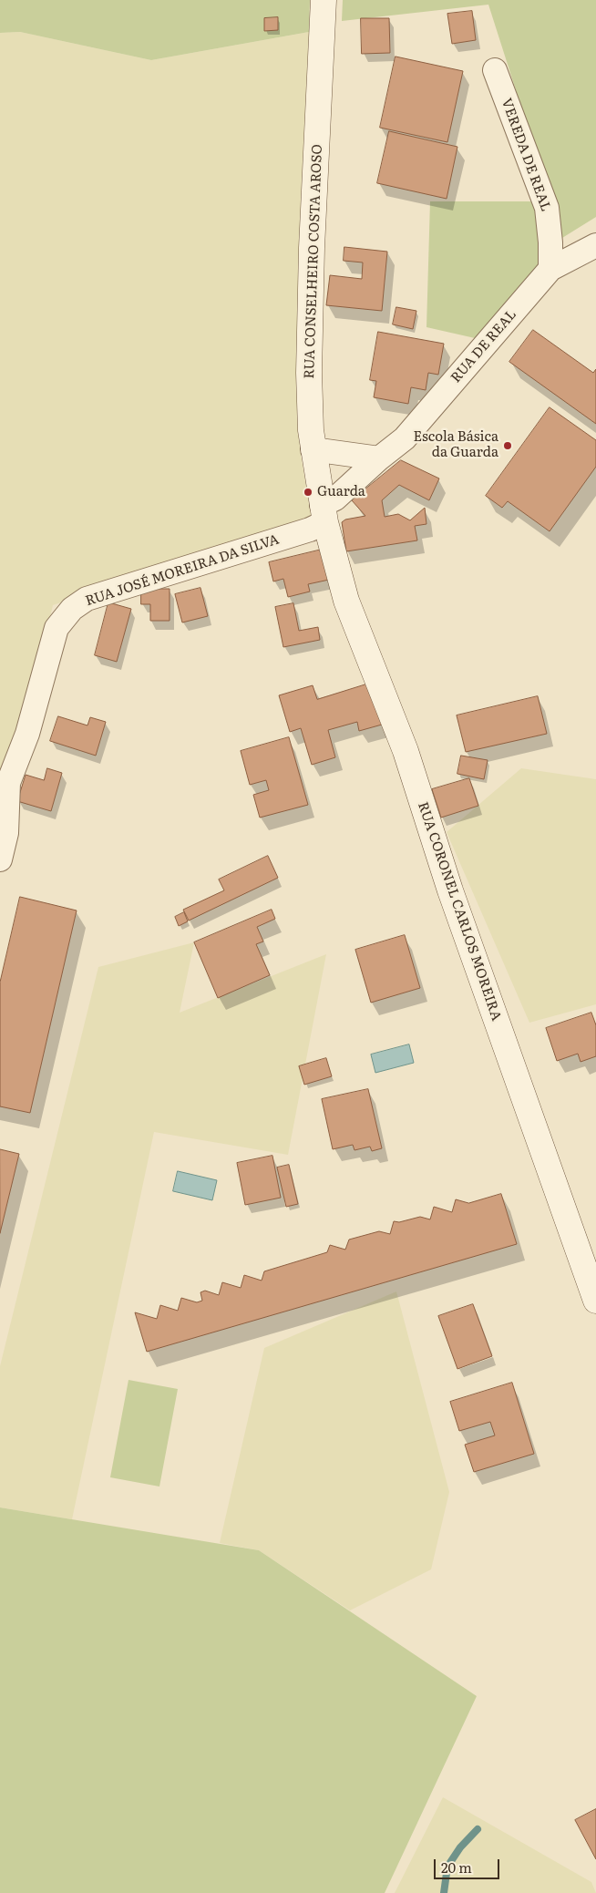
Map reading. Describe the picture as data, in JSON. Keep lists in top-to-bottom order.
{
  "streets": {
    "main road": ["RUA CONSELHEIRO COSTA AROSO", "RUA CORONEL CARLOS MOREIRA"],
    "street": ["VEREDA DE REAL", "RUA DE REAL", "RUA JOSÉ MOREIRA DA SILVA"]
  },
  "crossings": [
    ["VEREDA DE REAL", "RUA DE REAL"],
    ["RUA CONSELHEIRO COSTA AROSO", "RUA DE REAL"],
    ["RUA CONSELHEIRO COSTA AROSO", "RUA JOSÉ MOREIRA DA SILVA"],
    ["RUA CONSELHEIRO COSTA AROSO", "RUA CORONEL CARLOS MOREIRA"],
    ["RUA DE REAL", "RUA JOSÉ MOREIRA DA SILVA"],
    ["RUA DE REAL", "RUA CORONEL CARLOS MOREIRA"],
    ["RUA JOSÉ MOREIRA DA SILVA", "RUA CORONEL CARLOS MOREIRA"]
  ],
  "places": ["Escola Básica da Guarda", "Guarda"],
  "scale_bar": "20 m"
}
